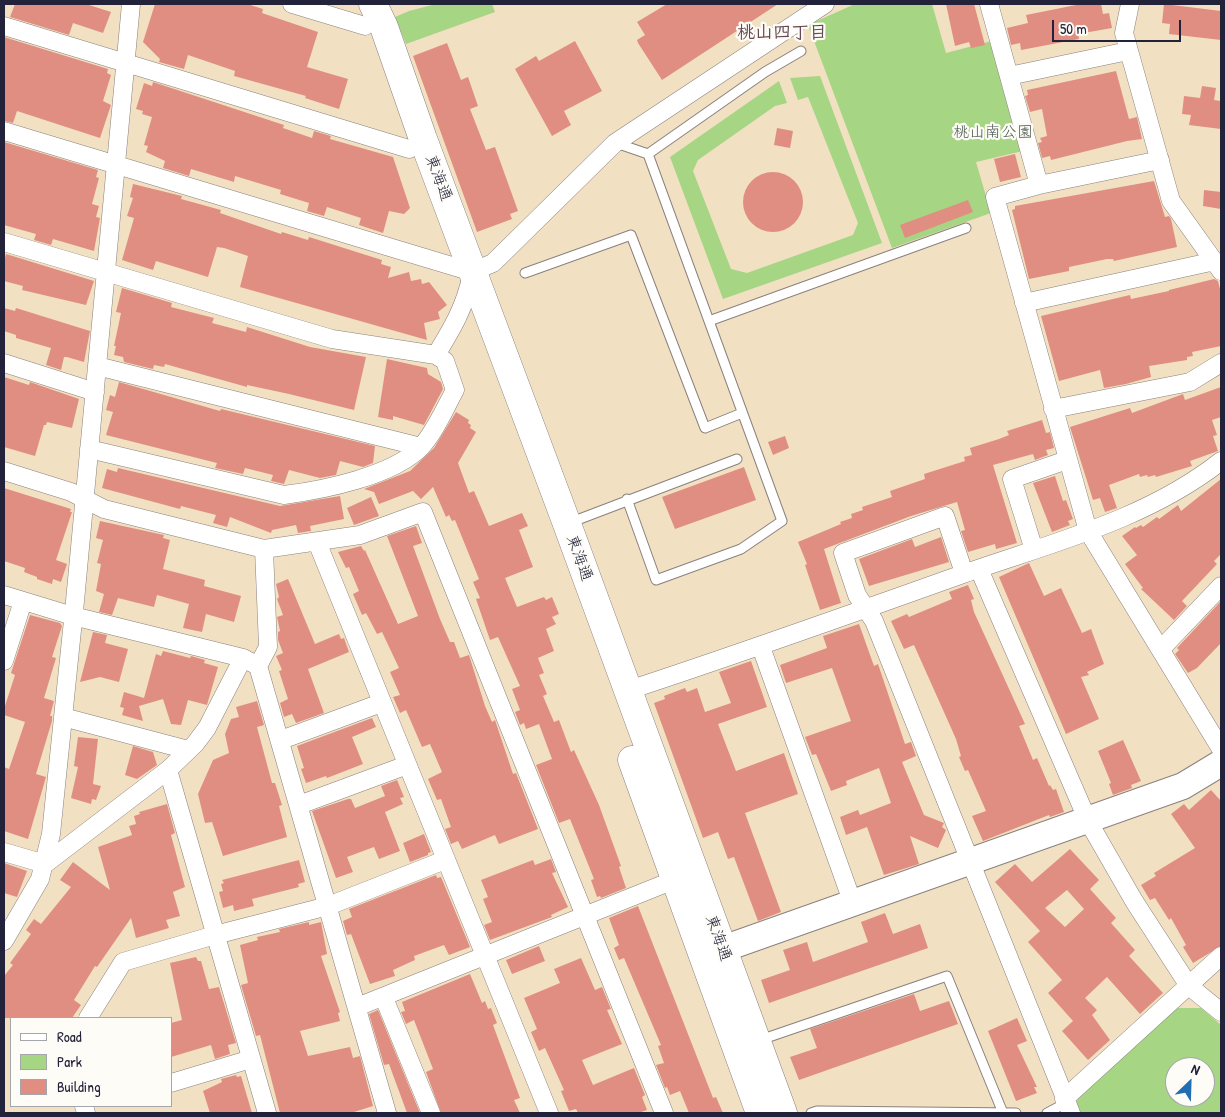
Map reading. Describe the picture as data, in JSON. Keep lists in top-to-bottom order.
{
  "streets": {
    "main road": ["東海通"]
  },
  "districts": ["桃山四丁目"],
  "parks": ["桃山南公園"],
  "legend": ["Road", "Park", "Building"],
  "scale_bar": "50 m",
  "north": "top right"
}
